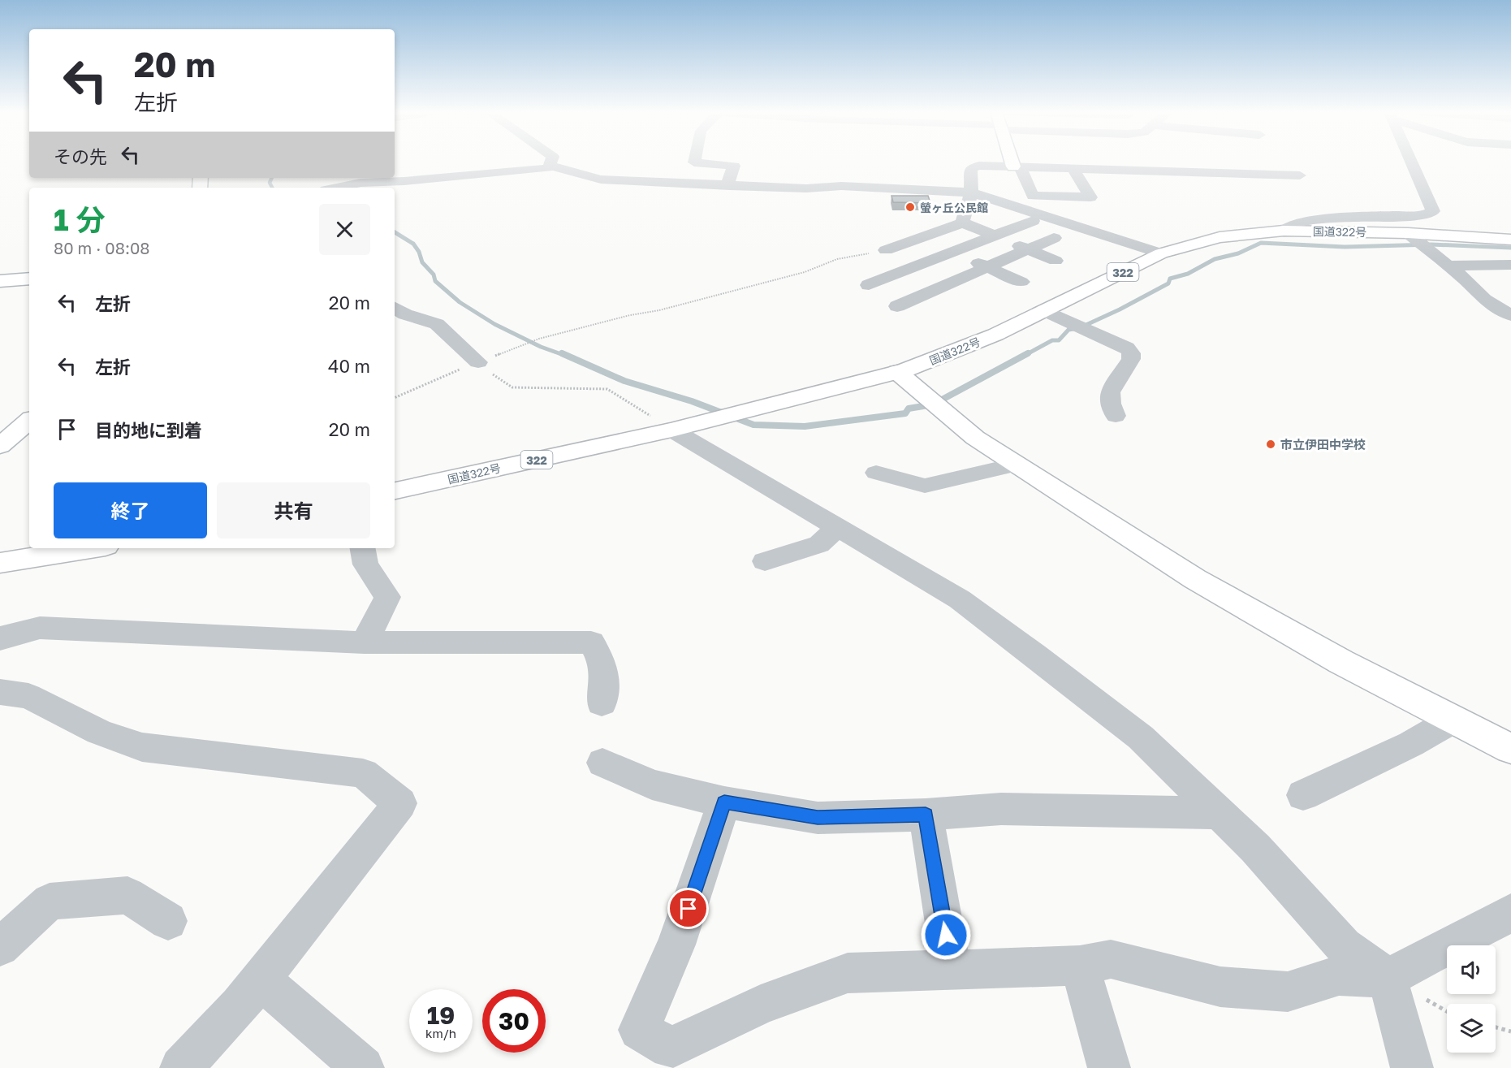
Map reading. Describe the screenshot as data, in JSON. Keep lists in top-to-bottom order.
{
  "streets": {
    "main road": ["国道322号", "322"]
  },
  "places": ["螢ヶ丘公民館", "市立伊田中学校"],
  "page": {
    "turn": ["20 m", "左折"],
    "then": "その先",
    "heading": ["1 分", "80 m · 08:08"],
    "list": [
      {
        "name": "左折",
        "value": "20 m"
      },
      {
        "name": "左折",
        "value": "40 m"
      },
      {
        "name": "目的地に到着",
        "value": "20 m"
      }
    ],
    "buttons": ["終了", "共有"],
    "speed": "19 km/h",
    "limit": "30"
  }
}
